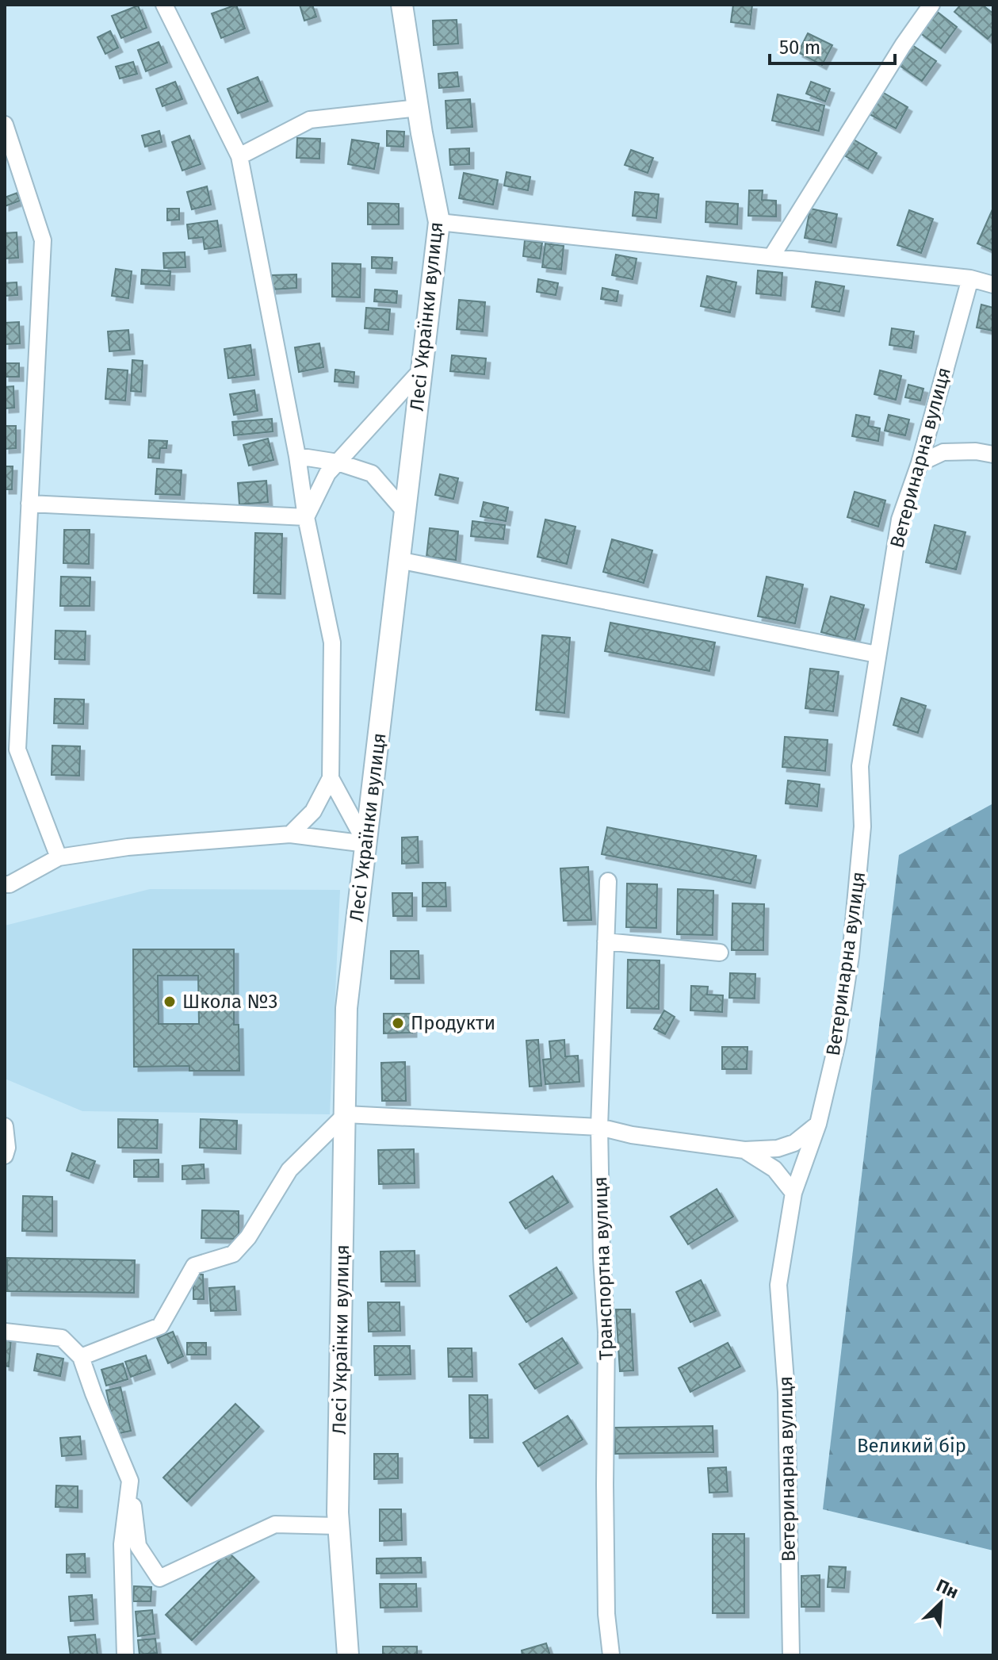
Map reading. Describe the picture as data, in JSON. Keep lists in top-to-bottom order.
{
  "streets": {
    "street": ["Лесі Українки вулиця", "Ветеринарна вулиця", "Транспортна вулиця"]
  },
  "parks": ["Великий бір"],
  "places": ["Школа №3", "Продукти"],
  "scale_bar": "50 m",
  "north": "top right"
}
